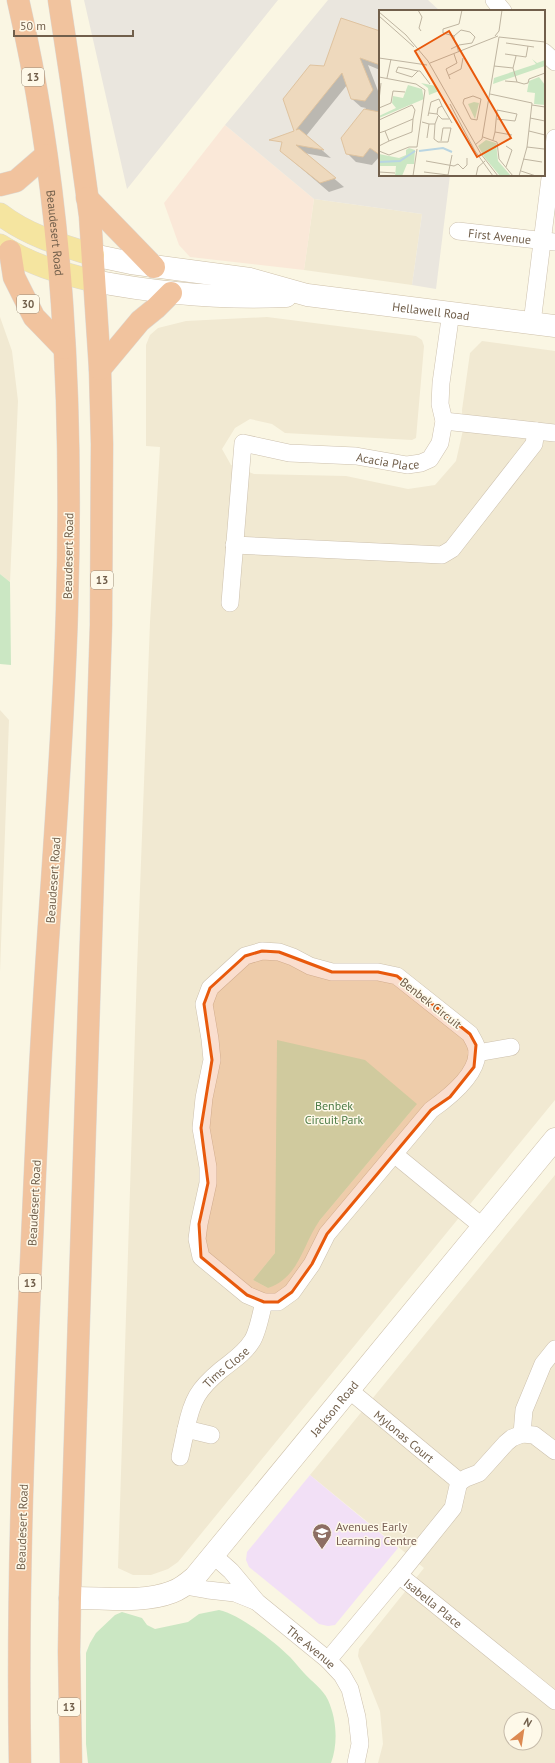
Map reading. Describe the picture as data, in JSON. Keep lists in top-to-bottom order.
{
  "streets": {
    "highway": ["13", "Beaudesert Road", "30"],
    "street": [
      "First Avenue",
      "Hellawell Road",
      "Acacia Place",
      "Benbek Circuit",
      "Tims Close",
      "Jackson Road",
      "Mylonas Court",
      "Isabella Place",
      "The Avenue"
    ]
  },
  "crossings": [
    ["13", "Hellawell Road"],
    ["13", "Jackson Road"],
    ["Beaudesert Road", "30"],
    ["Hellawell Road", "Acacia Place"],
    ["Benbek Circuit", "Tims Close"],
    ["Jackson Road", "Mylonas Court"],
    ["Jackson Road", "The Avenue"],
    ["Isabella Place", "The Avenue"]
  ],
  "parks": ["Benbek Circuit Park"],
  "places": {
    "school or university": ["Avenues Early Learning Centre"]
  },
  "scale_bar": "50 m",
  "north": "top right"
}
